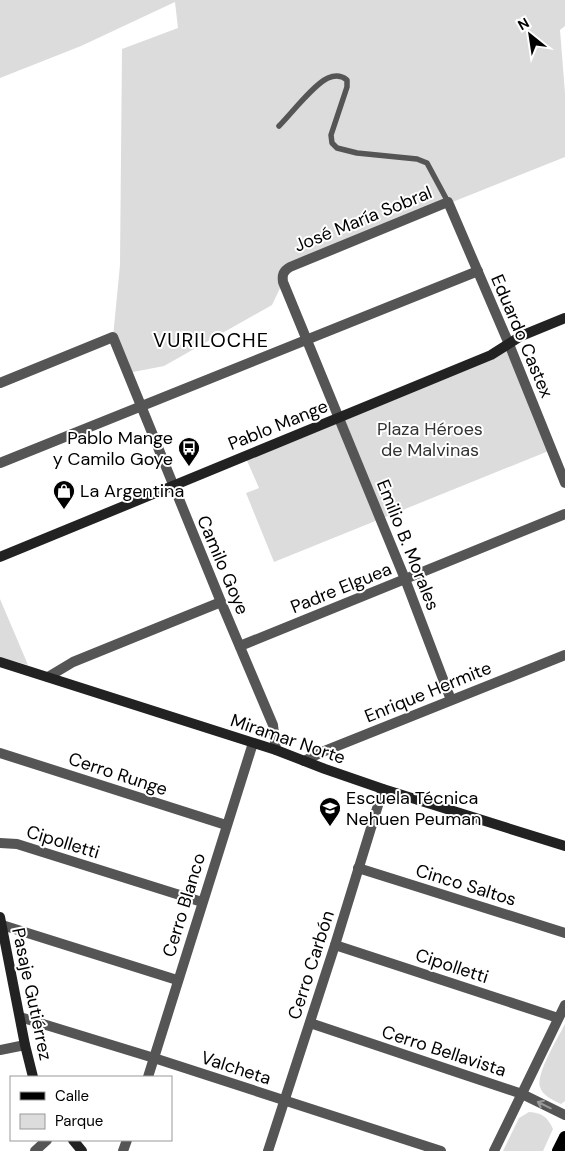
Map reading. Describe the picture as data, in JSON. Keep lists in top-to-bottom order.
{
  "streets": {
    "street": [
      "José María Sobral",
      "Eduardo Castex",
      "Pablo Mange",
      "Emilio B. Morales",
      "Camilo Goye",
      "Padre Elguea",
      "Enrique Hermite",
      "Miramar Norte",
      "Cerro Runge",
      "Cipolletti",
      "Cinco Saltos",
      "Cerro Blanco",
      "Cerro Carbón",
      "Pasaje Gutiérrez",
      "Cerro Bellavista",
      "Valcheta"
    ]
  },
  "crossings": [
    ["José María Sobral", "Eduardo Castex"],
    ["José María Sobral", "Emilio B. Morales"],
    ["Eduardo Castex", "Pablo Mange"],
    ["Pablo Mange", "Emilio B. Morales"],
    ["Pablo Mange", "Camilo Goye"],
    ["Emilio B. Morales", "Padre Elguea"],
    ["Emilio B. Morales", "Enrique Hermite"],
    ["Camilo Goye", "Padre Elguea"],
    ["Camilo Goye", "Miramar Norte"],
    ["Enrique Hermite", "Miramar Norte"],
    ["Miramar Norte", "Cerro Blanco"],
    ["Miramar Norte", "Cerro Carbón"],
    ["Cerro Runge", "Cerro Blanco"],
    ["Cipolletti", "Cerro Blanco"],
    ["Cipolletti", "Cerro Carbón"],
    ["Cinco Saltos", "Cerro Carbón"],
    ["Cerro Blanco", "Valcheta"],
    ["Cerro Carbón", "Cerro Bellavista"],
    ["Cerro Carbón", "Valcheta"],
    ["Pasaje Gutiérrez", "Valcheta"]
  ],
  "districts": ["VURILOCHE"],
  "parks": ["Plaza Héroes de Malvinas"],
  "places": {
    "bus stop": ["Pablo Mange y Camilo Goye"],
    "shop": ["La Argentina"],
    "school or university": ["Escuela Técnica Nehuen Peuman"]
  },
  "legend": ["Calle", "Parque"],
  "north": "top left"
}
